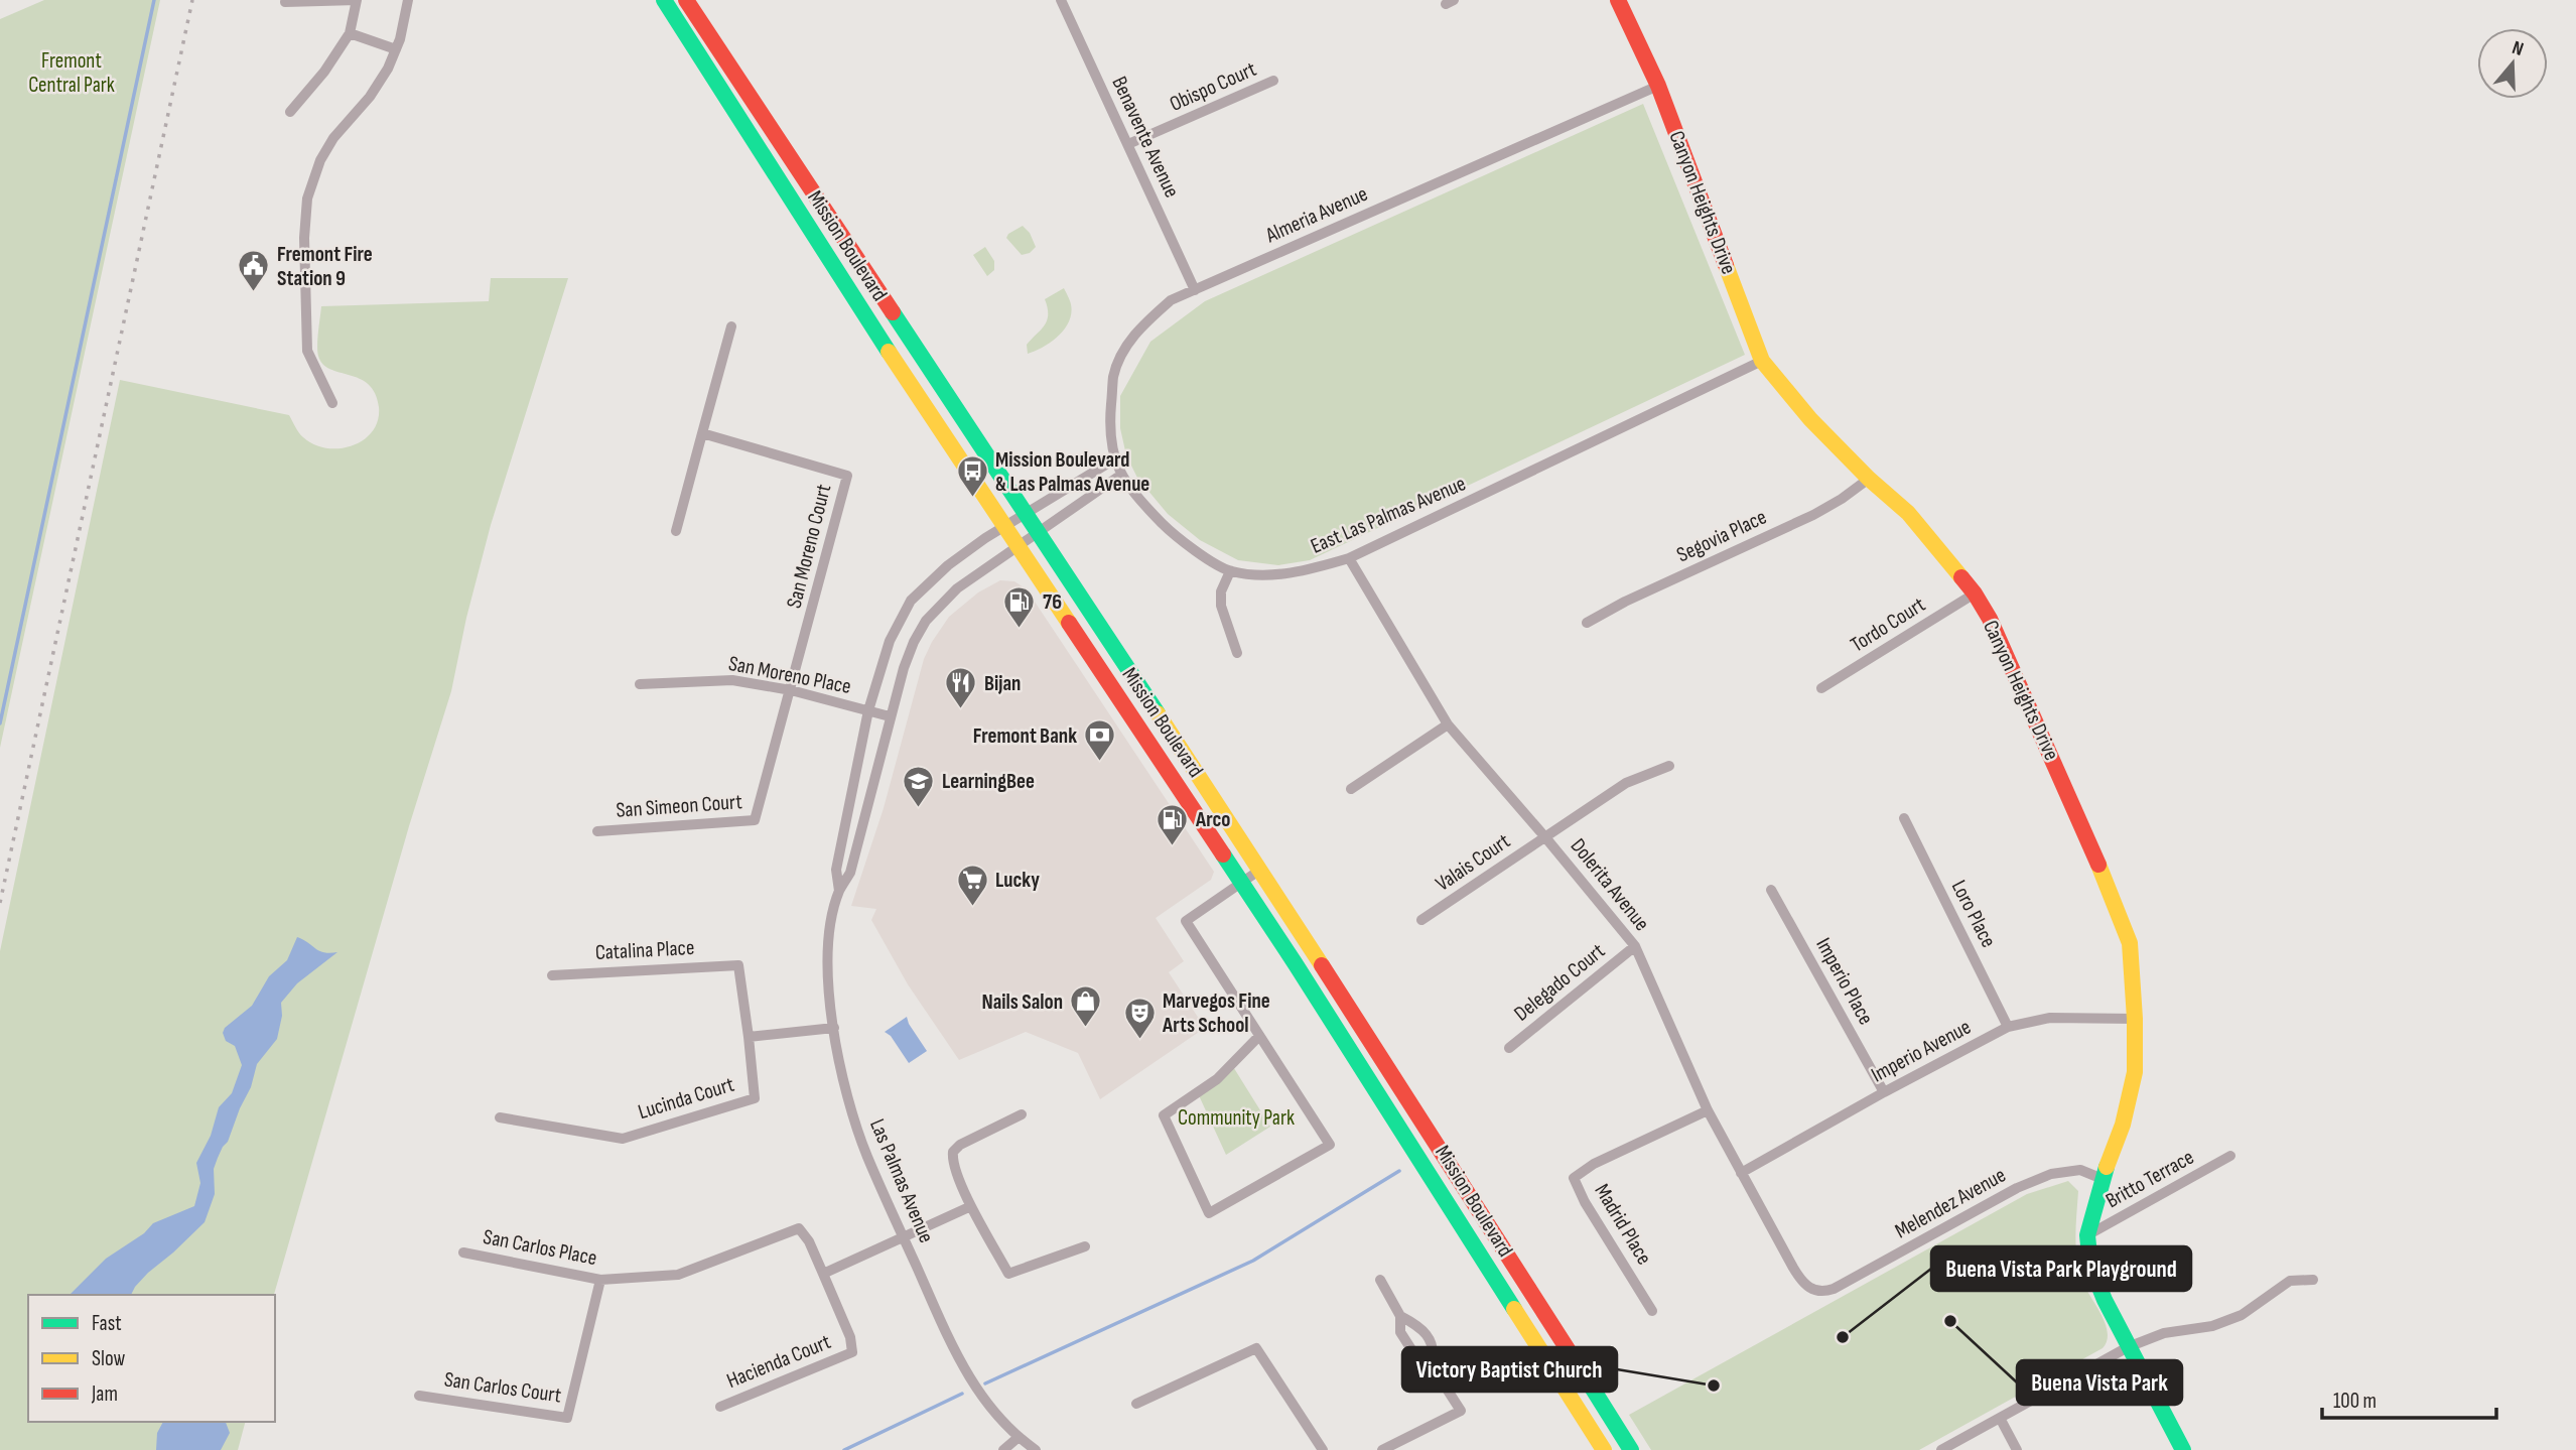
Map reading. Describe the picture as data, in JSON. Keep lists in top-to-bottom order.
{
  "streets": {
    "main road": ["Canyon Heights Drive", "Mission Boulevard"],
    "street": [
      "Obispo Court",
      "Benavente Avenue",
      "Almeria Avenue",
      "East Las Palmas Avenue",
      "Segovia Place",
      "San Moreno Court",
      "Tordo Court",
      "San Moreno Place",
      "San Simeon Court",
      "Valais Court",
      "Dolerita Avenue",
      "Loro Place",
      "Catalina Place",
      "Imperio Place",
      "Delegado Court",
      "Imperio Avenue",
      "Lucinda Court",
      "Britto Terrace",
      "Las Palmas Avenue",
      "Melendez Avenue",
      "Madrid Place",
      "San Carlos Place",
      "Hacienda Court",
      "San Carlos Court"
    ]
  },
  "crossings": [
    ["Obispo Court", "Benavente Avenue"],
    ["Benavente Avenue", "Almeria Avenue"],
    ["Canyon Heights Drive", "Almeria Avenue"],
    ["Canyon Heights Drive", "East Las Palmas Avenue"],
    ["Canyon Heights Drive", "Segovia Place"],
    ["Canyon Heights Drive", "Tordo Court"],
    ["Canyon Heights Drive", "Imperio Avenue"],
    ["Canyon Heights Drive", "Britto Terrace"],
    ["Canyon Heights Drive", "Melendez Avenue"],
    ["Almeria Avenue", "East Las Palmas Avenue"],
    ["Mission Boulevard", "Las Palmas Avenue"],
    ["East Las Palmas Avenue", "Dolerita Avenue"],
    ["San Moreno Court", "San Moreno Place"],
    ["San Moreno Court", "San Simeon Court"],
    ["San Moreno Place", "San Simeon Court"],
    ["San Moreno Place", "Las Palmas Avenue"],
    ["Valais Court", "Dolerita Avenue"],
    ["Dolerita Avenue", "Delegado Court"],
    ["Dolerita Avenue", "Imperio Avenue"],
    ["Dolerita Avenue", "Melendez Avenue"],
    ["Dolerita Avenue", "Madrid Place"],
    ["Loro Place", "Imperio Avenue"],
    ["Catalina Place", "Lucinda Court"],
    ["Imperio Place", "Imperio Avenue"],
    ["San Carlos Place", "Hacienda Court"],
    ["San Carlos Place", "San Carlos Court"]
  ],
  "parks": ["Fremont Central Park", "Community Park"],
  "places": {
    "public building": ["Fremont Fire Station 9"],
    "bus stop": ["Mission Boulevard & Las Palmas Avenue"],
    "fuel station": ["76", "Arco"],
    "restaurant": ["Bijan"],
    "bank": ["Fremont Bank"],
    "school or university": ["LearningBee"],
    "supermarket": ["Lucky"],
    "shop": ["Nails Salon"],
    "theatre": ["Marvegos Fine Arts School"],
    "other": ["Buena Vista Park", "Buena Vista Park Playground", "Victory Baptist Church"]
  },
  "legend": ["Fast", "Slow", "Jam"],
  "scale_bar": "100 m",
  "north": "top"
}
